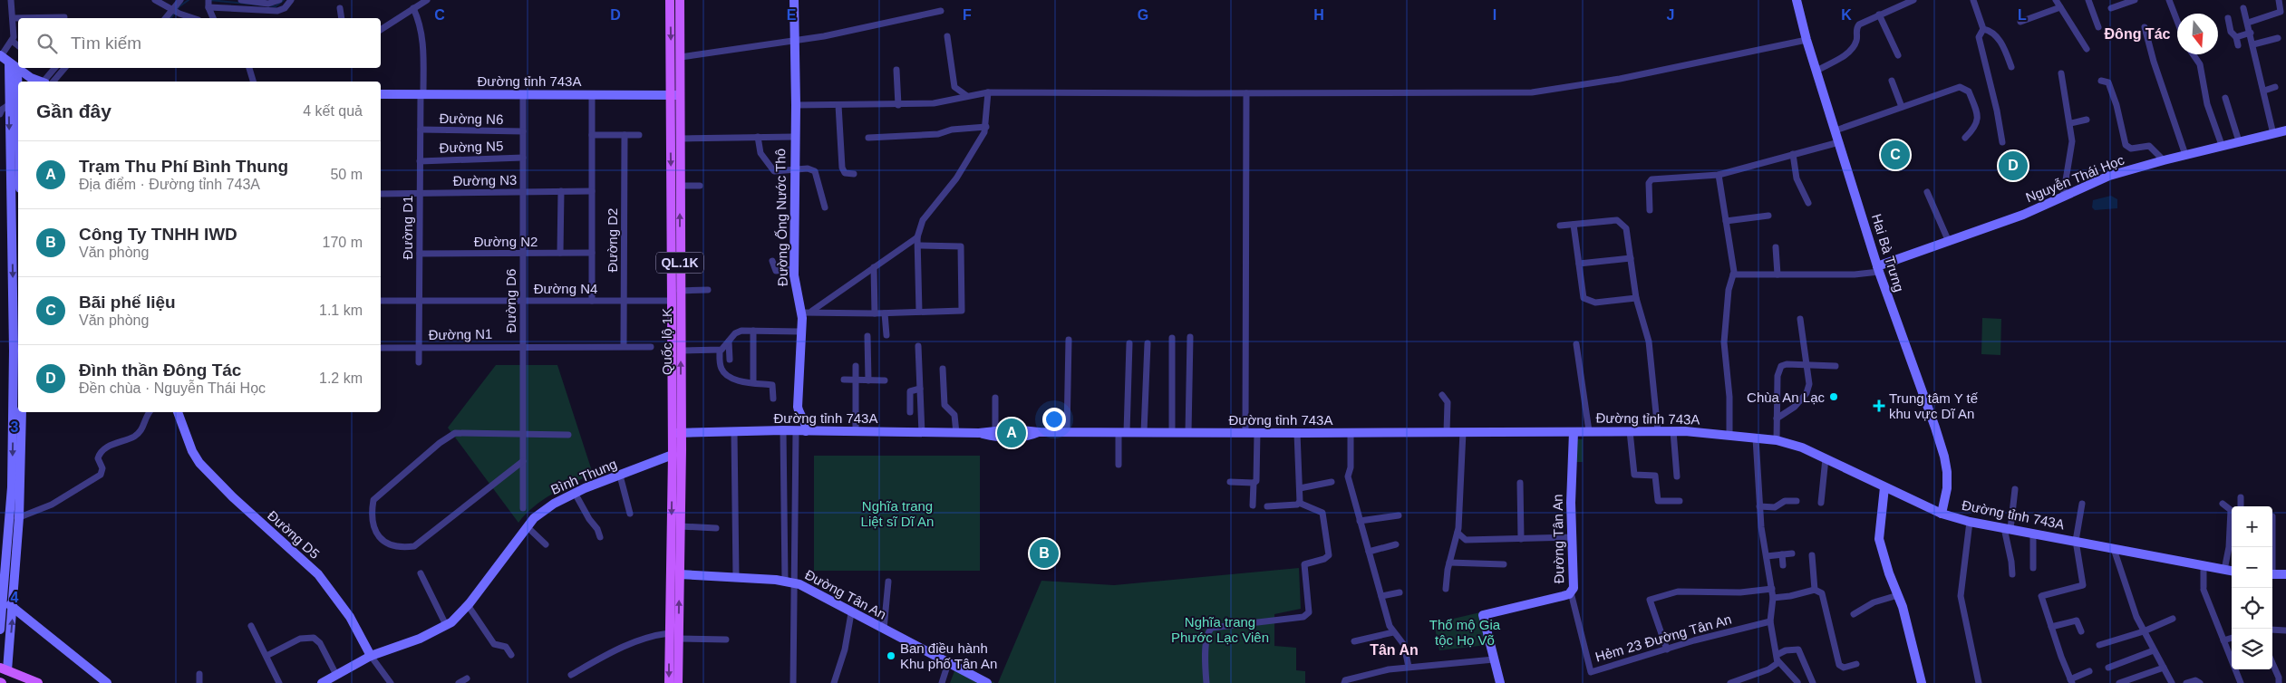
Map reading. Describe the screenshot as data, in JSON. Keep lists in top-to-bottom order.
{
  "streets": {
    "main road": ["QL.1K", "Quốc lộ 1K"],
    "street": [
      "Đường tỉnh 743A",
      "Đường N6",
      "Đường N5",
      "Nguyễn Thái Học",
      "Đường N3",
      "Đường Ống Nước Thô",
      "Đường D1",
      "Đường D2",
      "Đường N2",
      "Hai Bà Trưng",
      "Đường N4",
      "Đường D6",
      "Đường N1",
      "Bình Thung",
      "Đường D5",
      "Đường Tân An",
      "Hẻm 23 Đường Tân An"
    ]
  },
  "crossings": [
    ["Đường tỉnh 743A", "Đường Ống Nước Thô"],
    ["Đường tỉnh 743A", "Đường D1"],
    ["Đường tỉnh 743A", "Hai Bà Trưng"],
    ["Đường tỉnh 743A", "Đường D6"],
    ["Đường tỉnh 743A", "Quốc lộ 1K"],
    ["Đường tỉnh 743A", "Đường Tân An"],
    ["Đường N6", "Đường D1"],
    ["Đường N6", "Đường D6"],
    ["Đường N5", "Đường D1"],
    ["Đường N5", "Đường D6"],
    ["Nguyễn Thái Học", "Hai Bà Trưng"],
    ["Đường N3", "Đường D1"],
    ["Đường N3", "Đường D6"],
    ["Đường D1", "Đường N2"],
    ["Đường D1", "Đường N4"],
    ["Đường D1", "Đường N1"],
    ["Đường D2", "Đường N4"],
    ["Đường D2", "Đường N1"],
    ["Đường N2", "Đường D6"],
    ["Đường N4", "Đường D6"],
    ["Đường N4", "Quốc lộ 1K"],
    ["Đường D6", "Đường N1"],
    ["Quốc lộ 1K", "Bình Thung"],
    ["Quốc lộ 1K", "Đường Tân An"],
    ["Bình Thung", "Đường D5"],
    ["Đường Tân An", "Hẻm 23 Đường Tân An"]
  ],
  "districts": ["Đông Tác", "Tân An"],
  "parks": ["Nghĩa trang Liệt sĩ Dĩ An", "Nghĩa trang Phước Lạc Viên", "Thổ mộ Gia tộc Họ Võ"],
  "places": {
    "other": ["Chùa An Lạc", "Ban điều hành Khu phố Tân An"],
    "health": ["Trung tâm Y tế khu vực Dĩ An"]
  },
  "north": "bottom",
  "page": {
    "search": "Tìm kiếm",
    "heading": ["Gần đây", "4 kết quả"],
    "pins": [
      "C",
      "D",
      "A",
      "B"
    ],
    "list": [
      {
        "mark": "A",
        "name": "Trạm Thu Phí Bình Thung",
        "note": "Địa điểm · Đường tỉnh 743A",
        "value": "50 m"
      },
      {
        "mark": "B",
        "name": "Công Ty TNHH IWD",
        "note": "Văn phòng",
        "value": "170 m"
      },
      {
        "mark": "C",
        "name": "Bãi phế liệu",
        "note": "Văn phòng",
        "value": "1.1 km"
      },
      {
        "mark": "D",
        "name": "Đình thần Đông Tác",
        "note": "Đền chùa · Nguyễn Thái Học",
        "value": "1.2 km"
      }
    ],
    "map_buttons": ["+", "−"]
  },
  "grid": {
    "columns": [
      "C",
      "D",
      "E",
      "F",
      "G",
      "H",
      "I",
      "J",
      "K",
      "L"
    ],
    "rows": ["3", "4"]
  }
}
